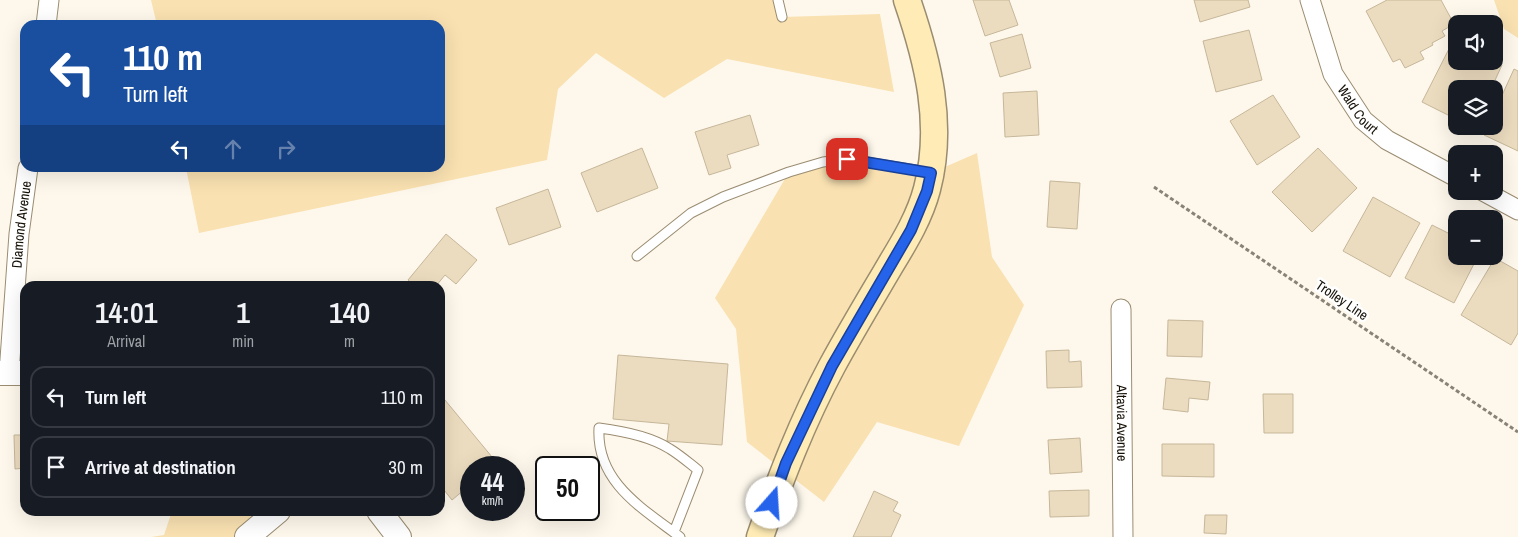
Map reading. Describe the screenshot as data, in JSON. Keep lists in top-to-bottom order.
{
  "streets": {
    "street": ["Wald Court", "Diamond Avenue", "Altavia Avenue"],
    "path": ["Trolley Line"]
  },
  "page": {
    "map_buttons": ["+", "−"],
    "turn": ["110 m", "Turn left"],
    "eta": [
      "14:01",
      "Arrival",
      "1",
      "min",
      "140",
      "m"
    ],
    "list": [
      {
        "name": "Turn left",
        "value": "110 m"
      },
      {
        "name": "Arrive at destination",
        "value": "30 m"
      }
    ],
    "speed": "44 km/h",
    "limit": "50"
  }
}
